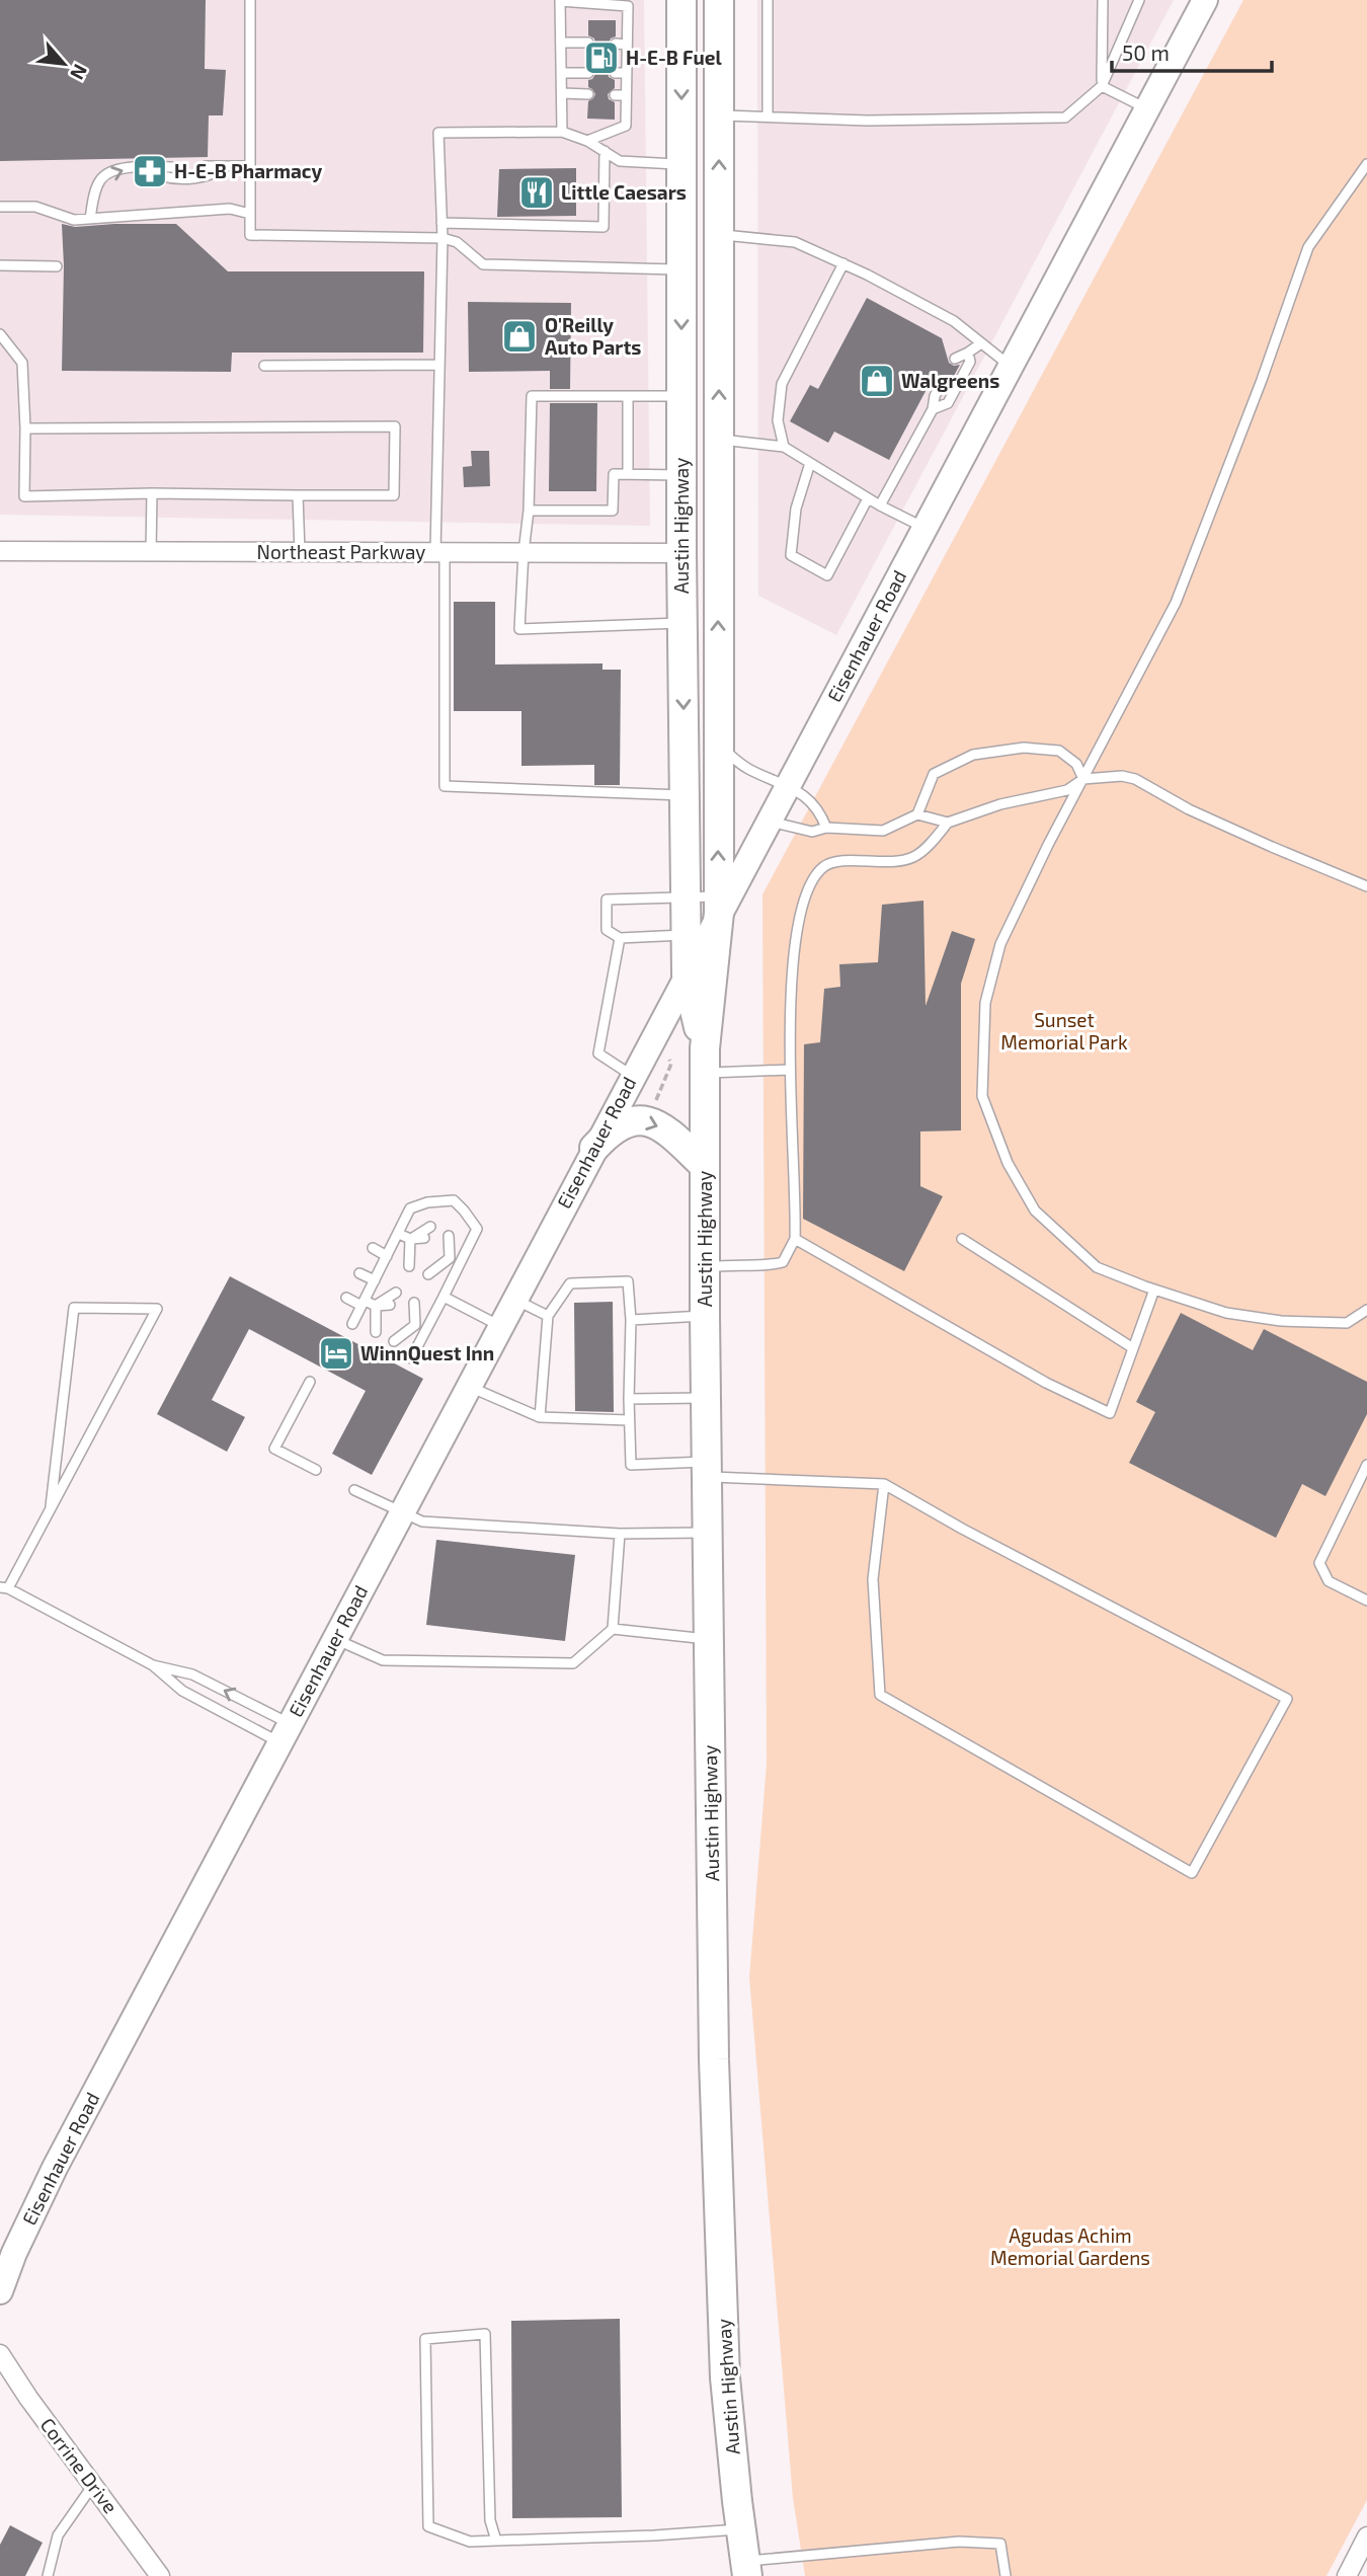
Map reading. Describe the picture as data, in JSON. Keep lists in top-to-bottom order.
{
  "streets": {
    "main road": ["Austin Highway", "Eisenhauer Road"],
    "street": ["Northeast Parkway", "Corrine Drive"]
  },
  "crossings": [
    ["Austin Highway", "Northeast Parkway"],
    ["Austin Highway", "Eisenhauer Road"]
  ],
  "parks": ["Sunset Memorial Park", "Agudas Achim Memorial Gardens"],
  "places": {
    "fuel station": ["H-E-B Fuel"],
    "pharmacy": ["H-E-B Pharmacy"],
    "restaurant": ["Little Caesars"],
    "shop": ["O'Reilly Auto Parts", "Walgreens"],
    "hotel": ["WinnQuest Inn"]
  },
  "scale_bar": "50 m",
  "north": "bottom right"
}
